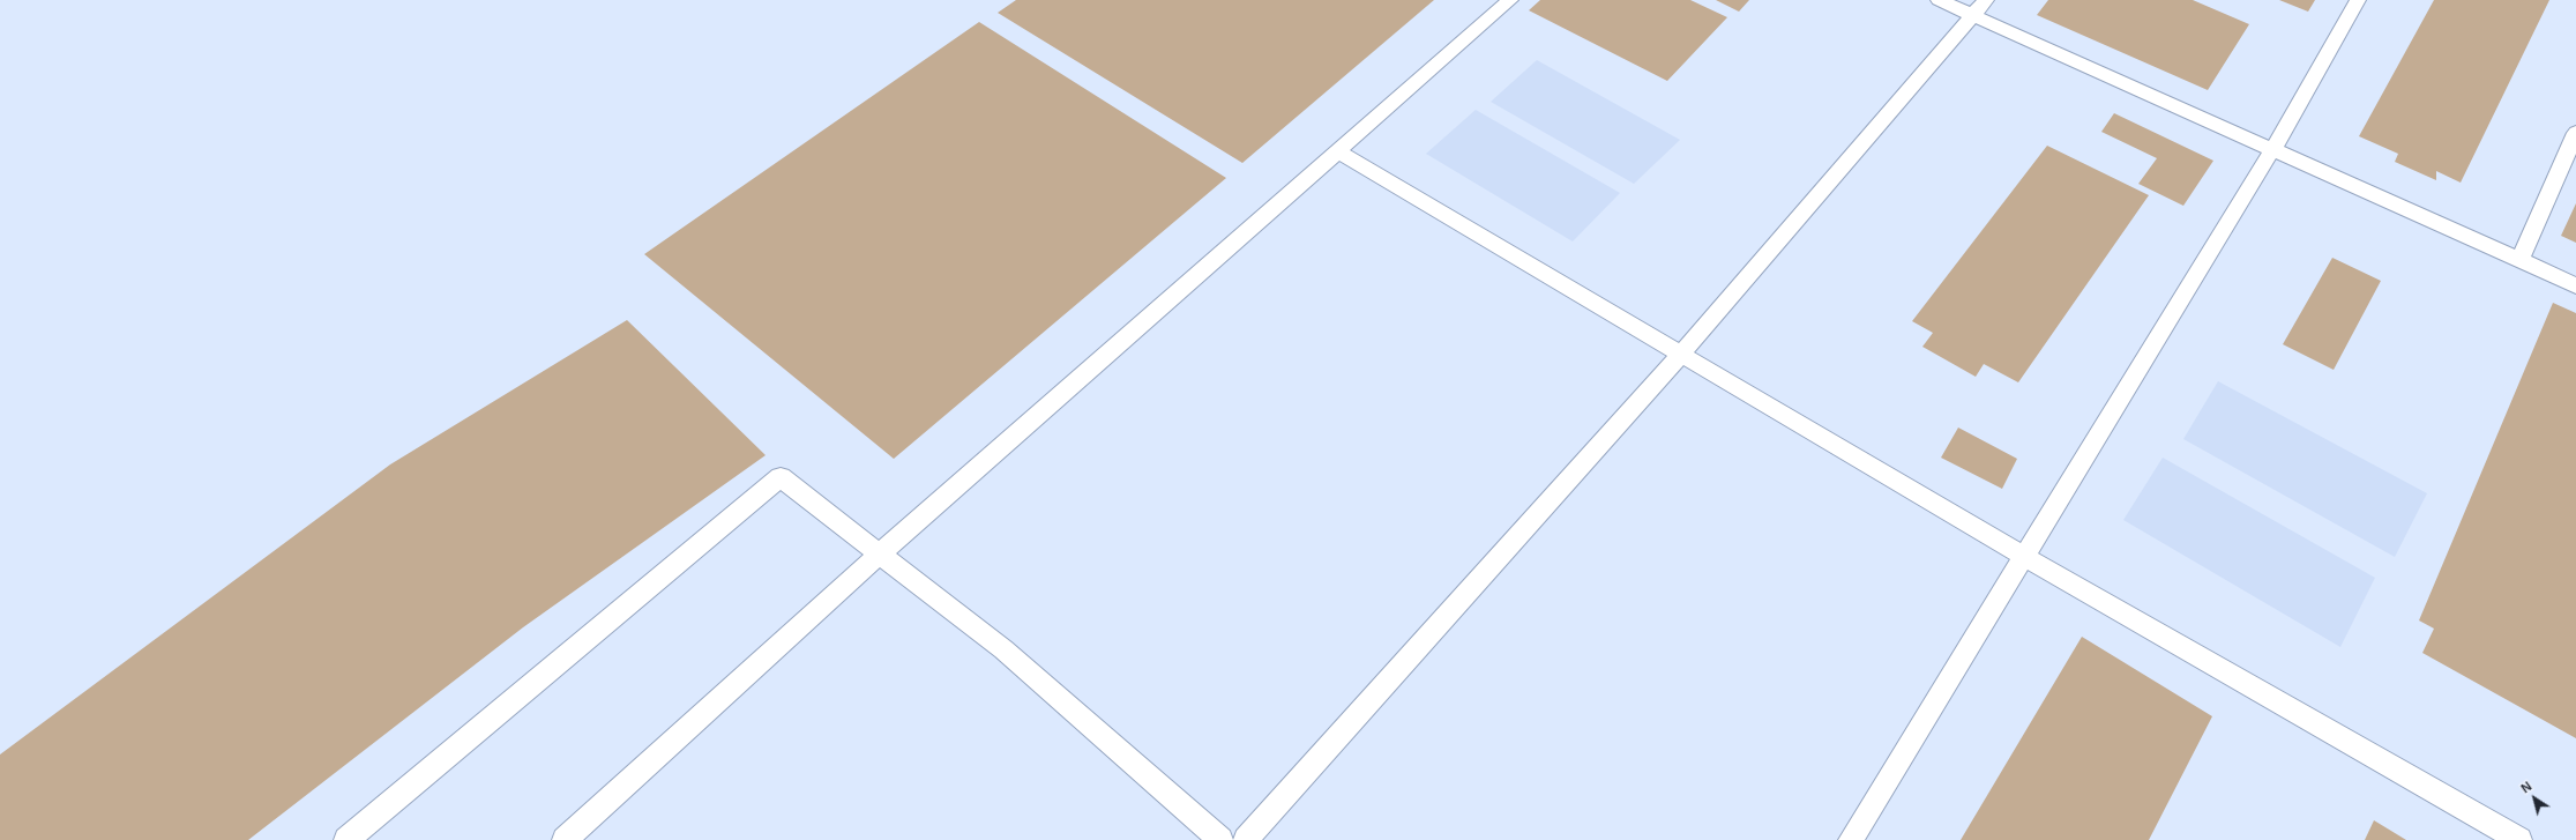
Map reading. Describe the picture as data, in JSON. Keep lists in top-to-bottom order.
{
  "north": "top left"
}
